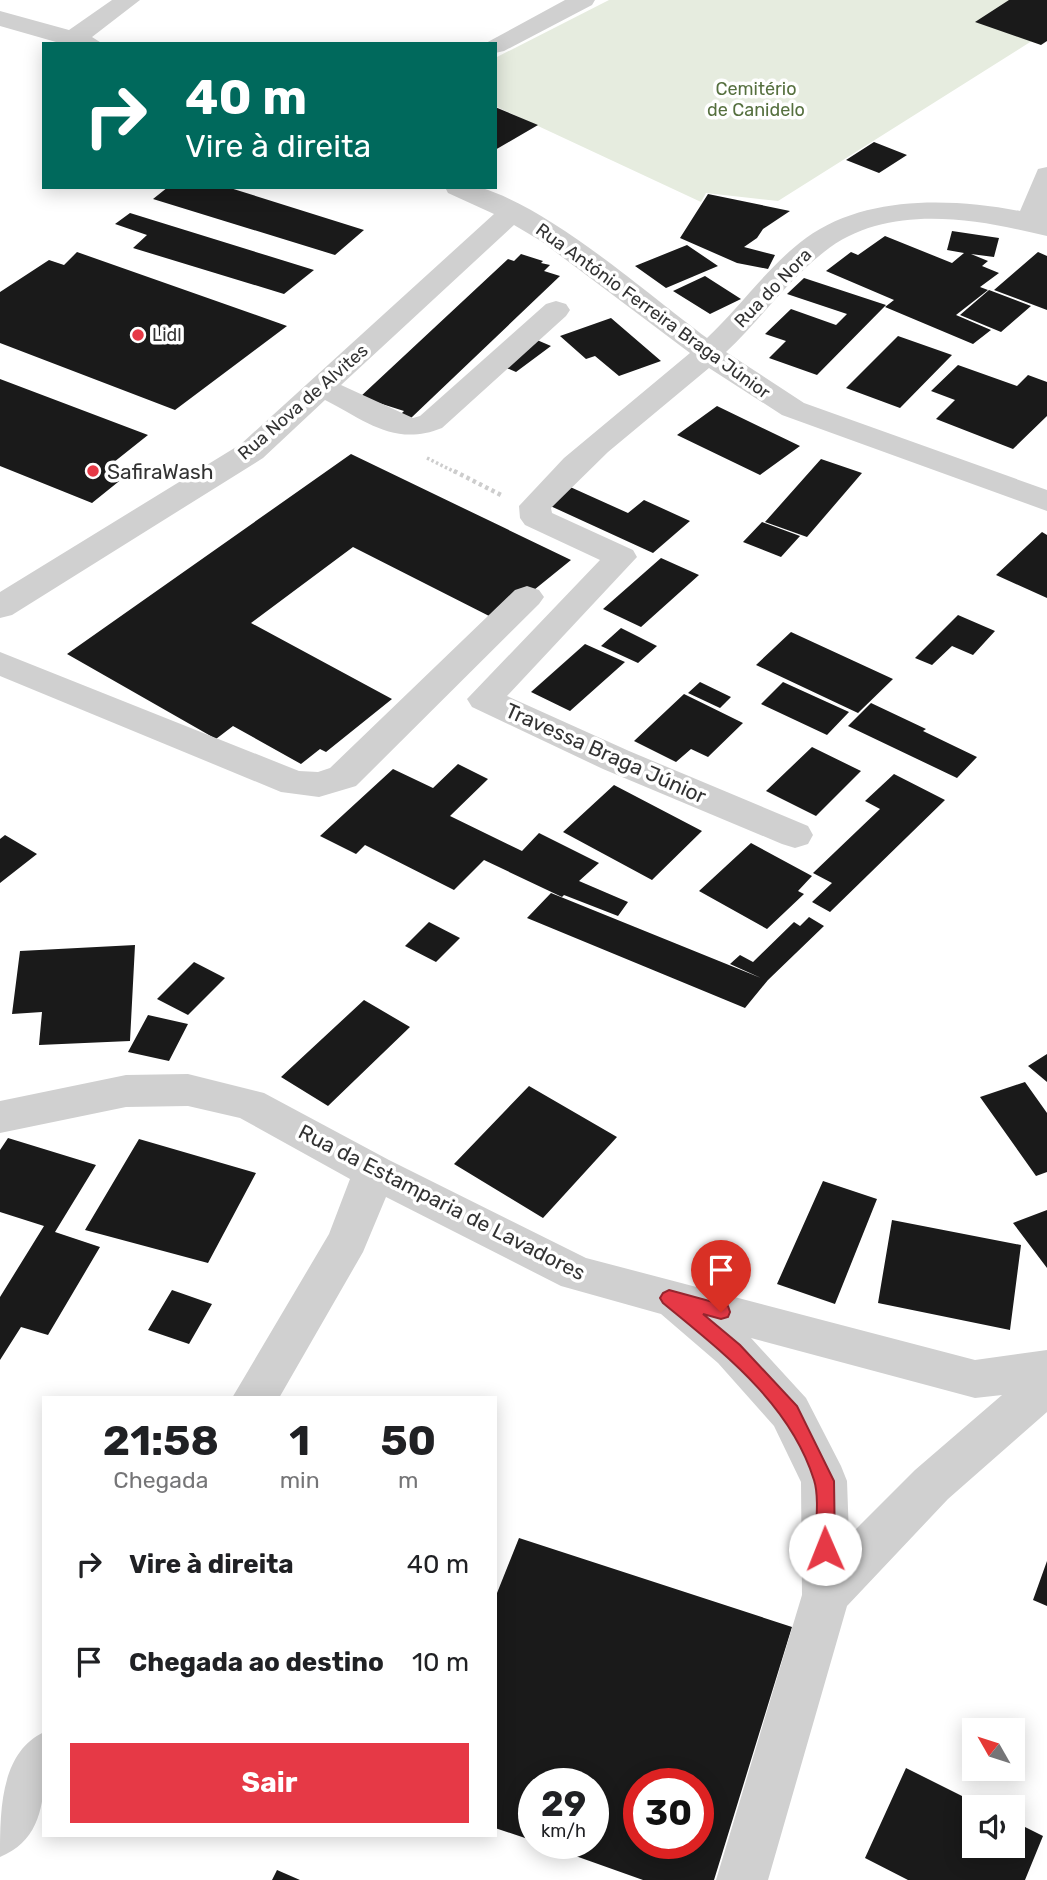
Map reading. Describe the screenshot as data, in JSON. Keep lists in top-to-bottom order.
{
  "streets": {
    "street": [
      "Rua do Nora",
      "Rua António Ferreira Braga Júnior",
      "Rua Nova de Alvites",
      "Travessa Braga Júnior",
      "Rua da Estamparia de Lavadores"
    ]
  },
  "crossings": [
    ["Rua do Nora", "Rua António Ferreira Braga Júnior"],
    ["Rua do Nora", "Travessa Braga Júnior"],
    ["Rua António Ferreira Braga Júnior", "Rua Nova de Alvites"],
    ["Rua António Ferreira Braga Júnior", "Travessa Braga Júnior"]
  ],
  "parks": ["Cemitério de Canidelo"],
  "places": ["Lidl", "SafiraWash"],
  "north": "top left",
  "page": {
    "turn": ["40 m", "Vire à direita"],
    "eta": [
      "21:58",
      "Chegada",
      "1",
      "min",
      "50",
      "m"
    ],
    "list": [
      {
        "name": "Vire à direita",
        "value": "40 m"
      },
      {
        "name": "Chegada ao destino",
        "value": "10 m"
      }
    ],
    "buttons": "Sair",
    "speed": "29 km/h",
    "limit": "30"
  }
}
